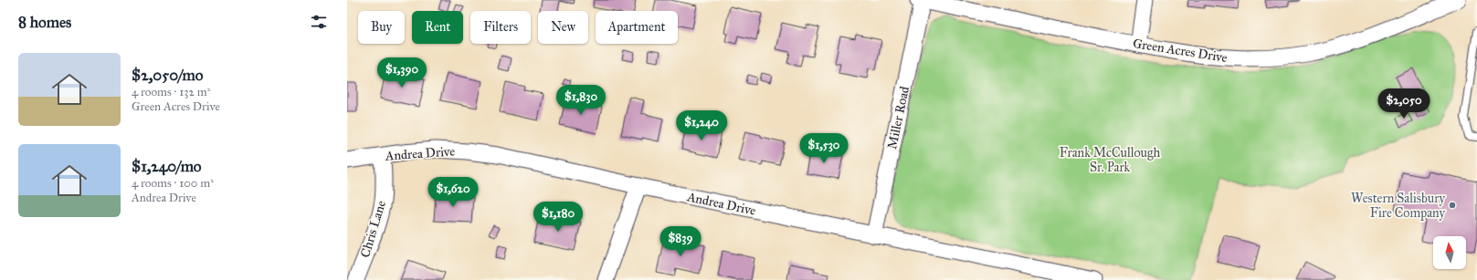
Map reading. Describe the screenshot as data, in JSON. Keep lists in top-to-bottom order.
{
  "streets": {
    "street": [
      "Green Acres Drive",
      "Miller Road",
      "Andrea Drive",
      "Chris Lane"
    ]
  },
  "crossings": [
    ["Green Acres Drive", "Miller Road"],
    ["Miller Road", "Andrea Drive"],
    ["Andrea Drive", "Chris Lane"]
  ],
  "parks": ["Frank McCullough Sr. Park"],
  "places": ["Western Salisbury Fire Company"],
  "north": "top",
  "page": {
    "heading": "8 homes",
    "chip": [
      "Buy",
      "Rent",
      "Filters",
      "New",
      "Apartment"
    ],
    "list": [
      {
        "name": "$2,050/mo",
        "note": "4 rooms · 132 m² · Green Acres Drive"
      },
      {
        "name": "$1,240/mo",
        "note": "4 rooms · 100 m² · Andrea Drive"
      }
    ],
    "price": [
      "$1,390",
      "$1,830",
      "$2,050",
      "$1,240",
      "$1,530",
      "$1,620",
      "$1,180",
      "$839"
    ]
  }
}
